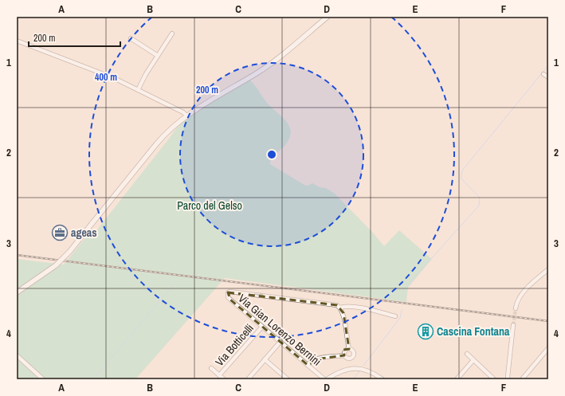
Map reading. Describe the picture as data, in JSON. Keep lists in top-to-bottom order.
{
  "streets": {
    "street": ["Via Gian Lorenzo Bernini", "Via Botticelli"]
  },
  "crossings": [
    ["Via Gian Lorenzo Bernini", "Via Botticelli"]
  ],
  "parks": ["Parco del Gelso"],
  "places": {
    "office": ["ageas"],
    "building": ["Cascina Fontana"]
  },
  "scale_bar": "200 m",
  "grid": {
    "columns": [
      "A",
      "B",
      "C",
      "D",
      "E",
      "F"
    ],
    "rows": [
      "1",
      "2",
      "3",
      "4"
    ]
  },
  "rings": ["400 m", "200 m"]
}
